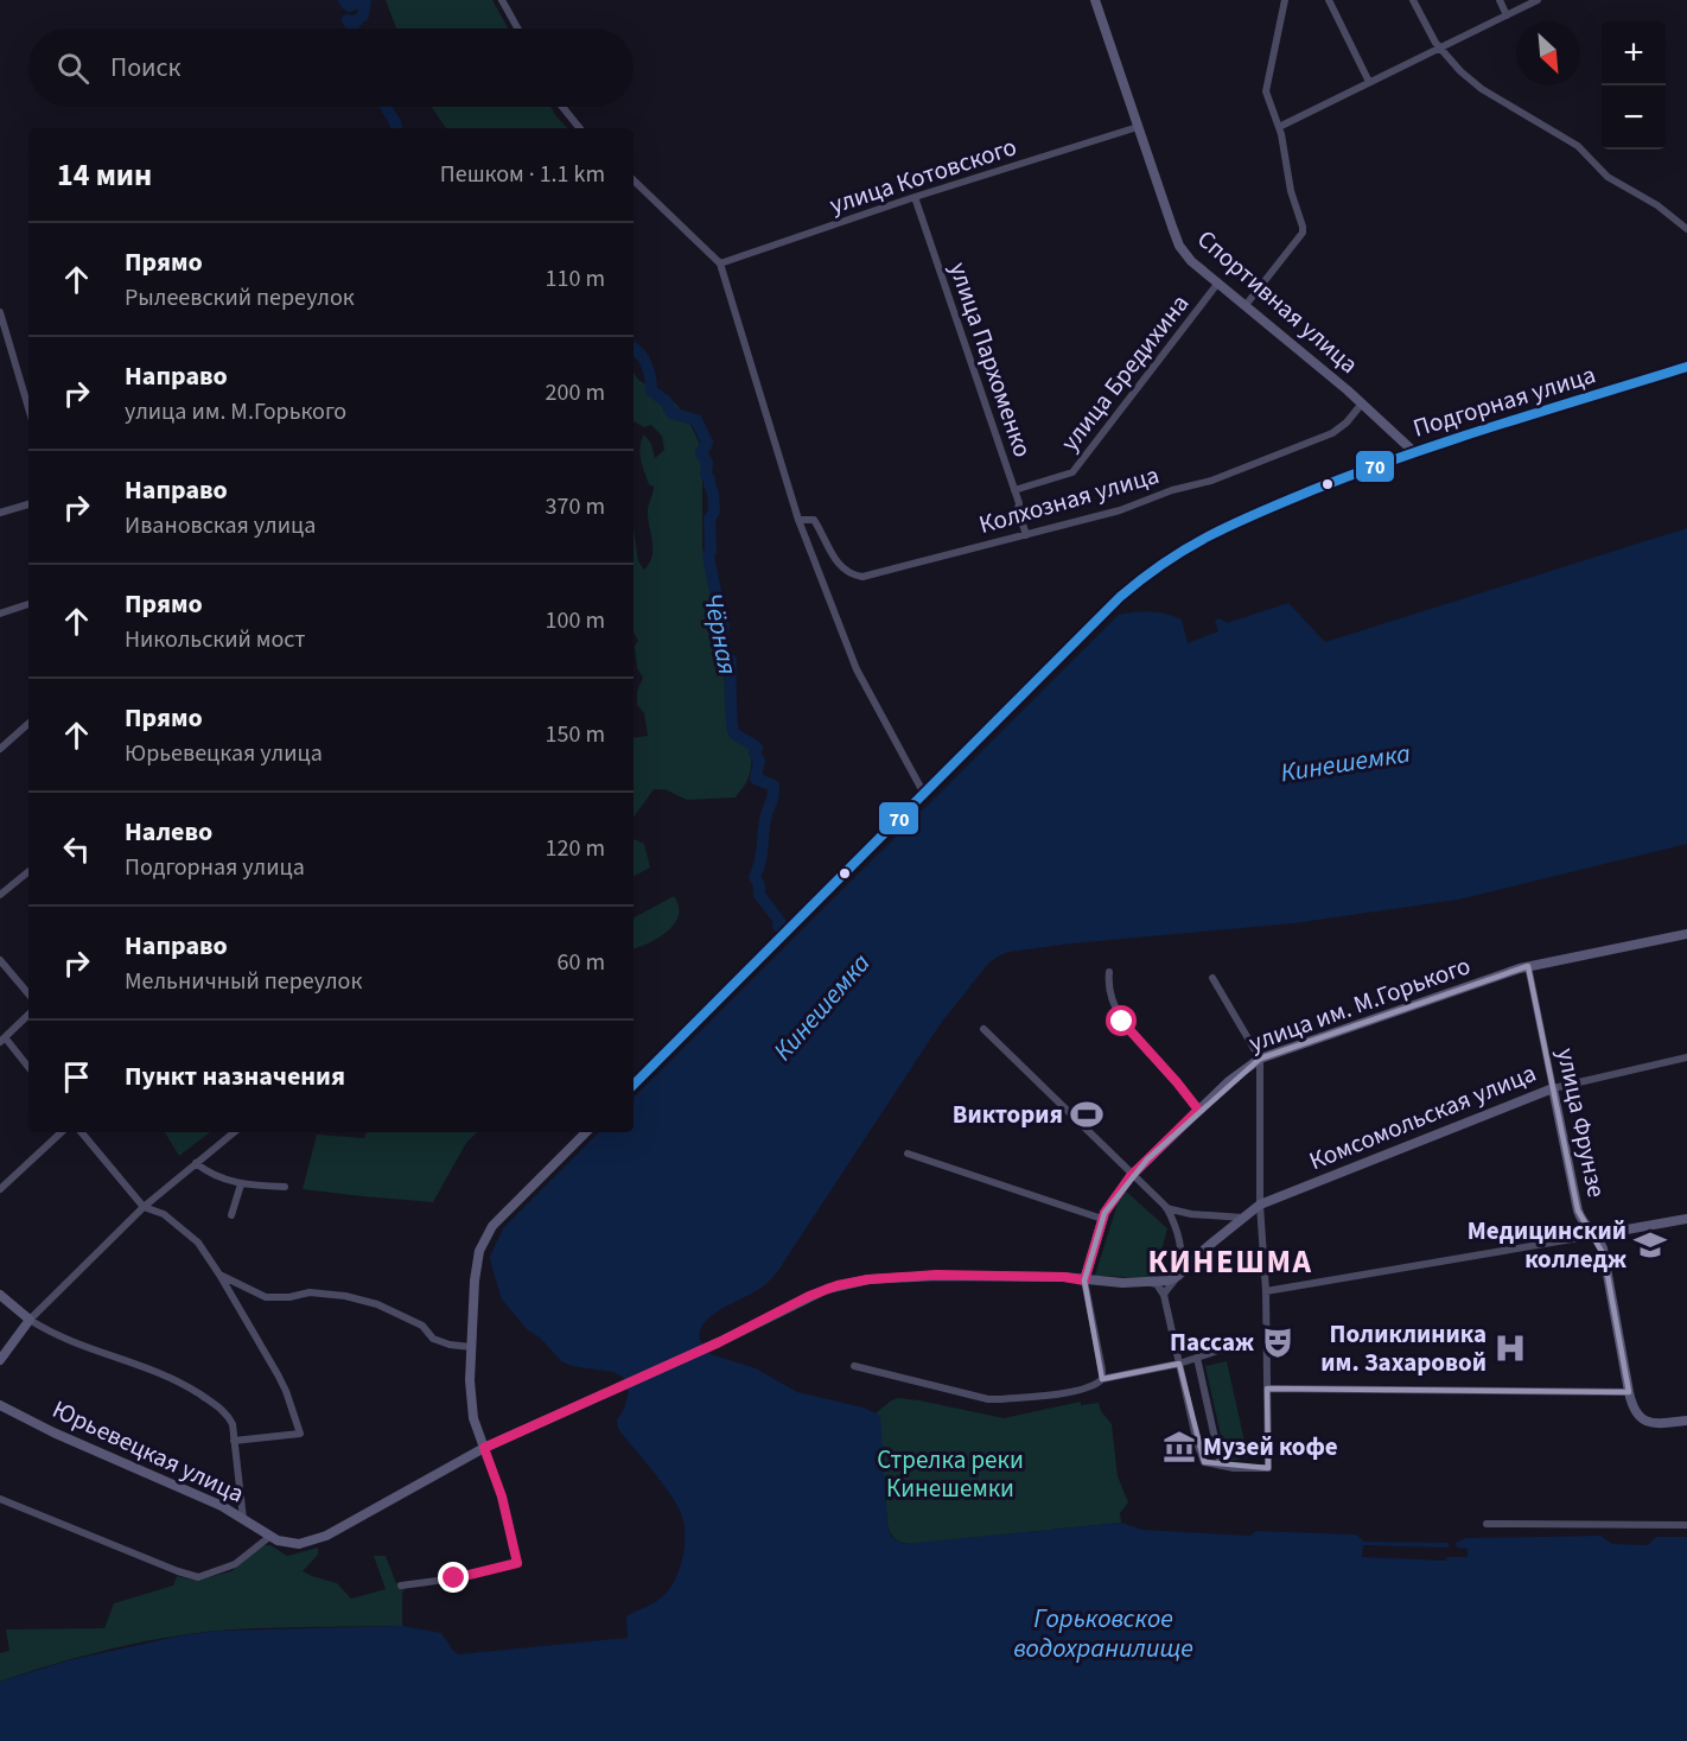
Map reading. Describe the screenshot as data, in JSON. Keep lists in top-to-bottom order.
{
  "streets": {
    "street": [
      "улица Котовского",
      "Спортивная улица",
      "улица Пархоменко",
      "улица Бредихина",
      "Подгорная улица",
      "Колхозная улица",
      "улица им. М.Горького",
      "Комсомольская улица",
      "улица Фрунзе",
      "Юрьевецкая улица"
    ]
  },
  "crossings": [
    ["улица Котовского", "Спортивная улица"],
    ["улица Котовского", "улица Пархоменко"],
    ["Спортивная улица", "улица Бредихина"],
    ["Спортивная улица", "Подгорная улица"],
    ["Спортивная улица", "Колхозная улица"],
    ["улица Пархоменко", "улица Бредихина"],
    ["улица Пархоменко", "Колхозная улица"],
    ["улица им. М.Горького", "улица Фрунзе"],
    ["улица им. М.Горького", "Юрьевецкая улица"],
    ["Комсомольская улица", "улица Фрунзе"],
    ["Комсомольская улица", "Юрьевецкая улица"]
  ],
  "districts": ["КИНЕШМА"],
  "water": ["Чёрная", "Кинешемка", "Горьковское водохранилище"],
  "parks": ["Стрелка реки Кинешемки"],
  "places": {
    "sports": ["Виктория"],
    "school or university": ["Медицинский колледж"],
    "theatre": ["Пассаж"],
    "hospital": ["Поликлиника им. Захаровой"],
    "museum": ["Музей кофе"]
  },
  "lines": ["transit line 70"],
  "north": "bottom right",
  "page": {
    "map_buttons": ["+", "−"],
    "search": "Поиск",
    "heading": ["14 мин", "Пешком · 1.1 km"],
    "list": [
      ["Прямо", "Рылеевский переулок", "110 m"],
      ["Направо", "улица им. М.Горького", "200 m"],
      ["Направо", "Ивановская улица", "370 m"],
      ["Прямо", "Никольский мост", "100 m"],
      ["Прямо", "Юрьевецкая улица", "150 m"],
      ["Налево", "Подгорная улица", "120 m"],
      ["Направо", "Мельничный переулок", "60 m"],
      "Пункт назначения"
    ]
  }
}
